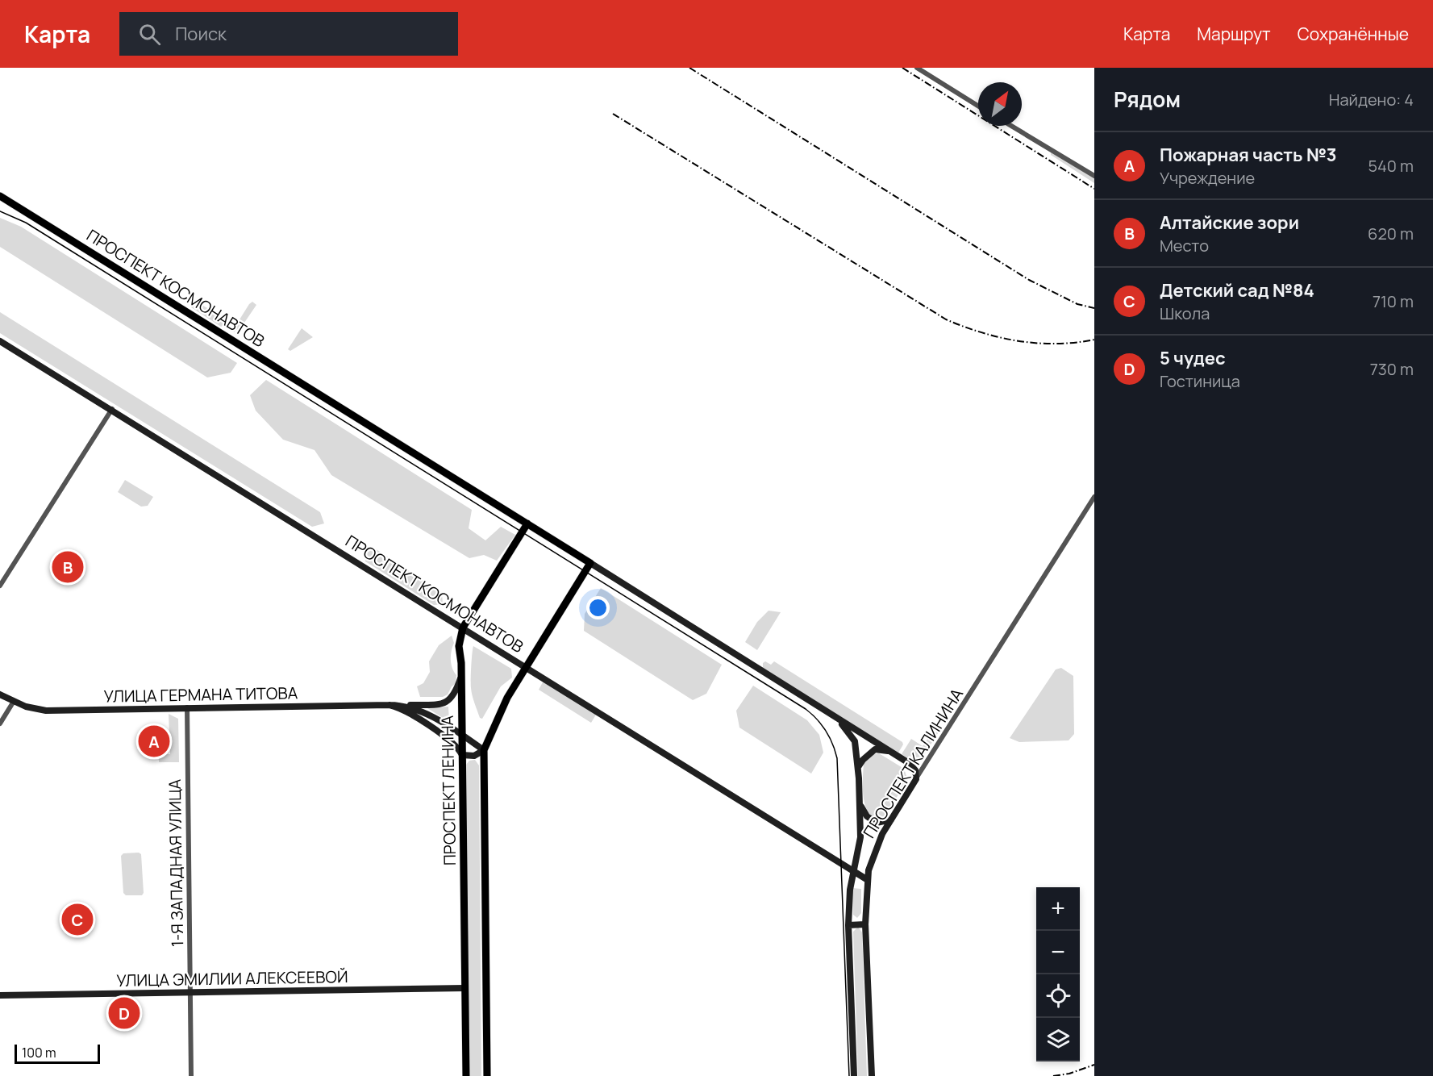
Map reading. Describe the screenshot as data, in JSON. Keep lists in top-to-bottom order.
{
  "streets": {
    "main road": ["ПРОСПЕКТ КОСМОНАВТОВ", "ПРОСПЕКТ ЛЕНИНА"],
    "street": [
      "УЛИЦА ГЕРМАНА ТИТОВА",
      "ПРОСПЕКТ КАЛИНИНА",
      "1-Я ЗАПАДНАЯ УЛИЦА",
      "УЛИЦА ЭМИЛИИ АЛЕКСЕЕВОЙ"
    ]
  },
  "crossings": [
    ["ПРОСПЕКТ КОСМОНАВТОВ", "ПРОСПЕКТ КАЛИНИНА"],
    ["ПРОСПЕКТ КОСМОНАВТОВ", "ПРОСПЕКТ ЛЕНИНА"],
    ["УЛИЦА ГЕРМАНА ТИТОВА", "ПРОСПЕКТ ЛЕНИНА"],
    ["УЛИЦА ГЕРМАНА ТИТОВА", "1-Я ЗАПАДНАЯ УЛИЦА"],
    ["ПРОСПЕКТ ЛЕНИНА", "УЛИЦА ЭМИЛИИ АЛЕКСЕЕВОЙ"],
    ["1-Я ЗАПАДНАЯ УЛИЦА", "УЛИЦА ЭМИЛИИ АЛЕКСЕЕВОЙ"]
  ],
  "scale_bar": "100 m",
  "north": "top right",
  "page": {
    "header": "Карта",
    "search": "Поиск",
    "nav": ["Карта", "Маршрут", "Сохранённые"],
    "heading": ["Рядом", "Найдено: 4"],
    "list": [
      {
        "mark": "A",
        "name": "Пожарная часть №3",
        "note": "Учреждение",
        "value": "540 m"
      },
      {
        "mark": "B",
        "name": "Алтайские зори",
        "note": "Место",
        "value": "620 m"
      },
      {
        "mark": "C",
        "name": "Детский сад №84",
        "note": "Школа",
        "value": "710 m"
      },
      {
        "mark": "D",
        "name": "5 чудес",
        "note": "Гостиница",
        "value": "730 m"
      }
    ],
    "pins": [
      "B",
      "A",
      "C",
      "D"
    ],
    "map_buttons": ["+", "−"],
    "scale": "100 m"
  }
}
